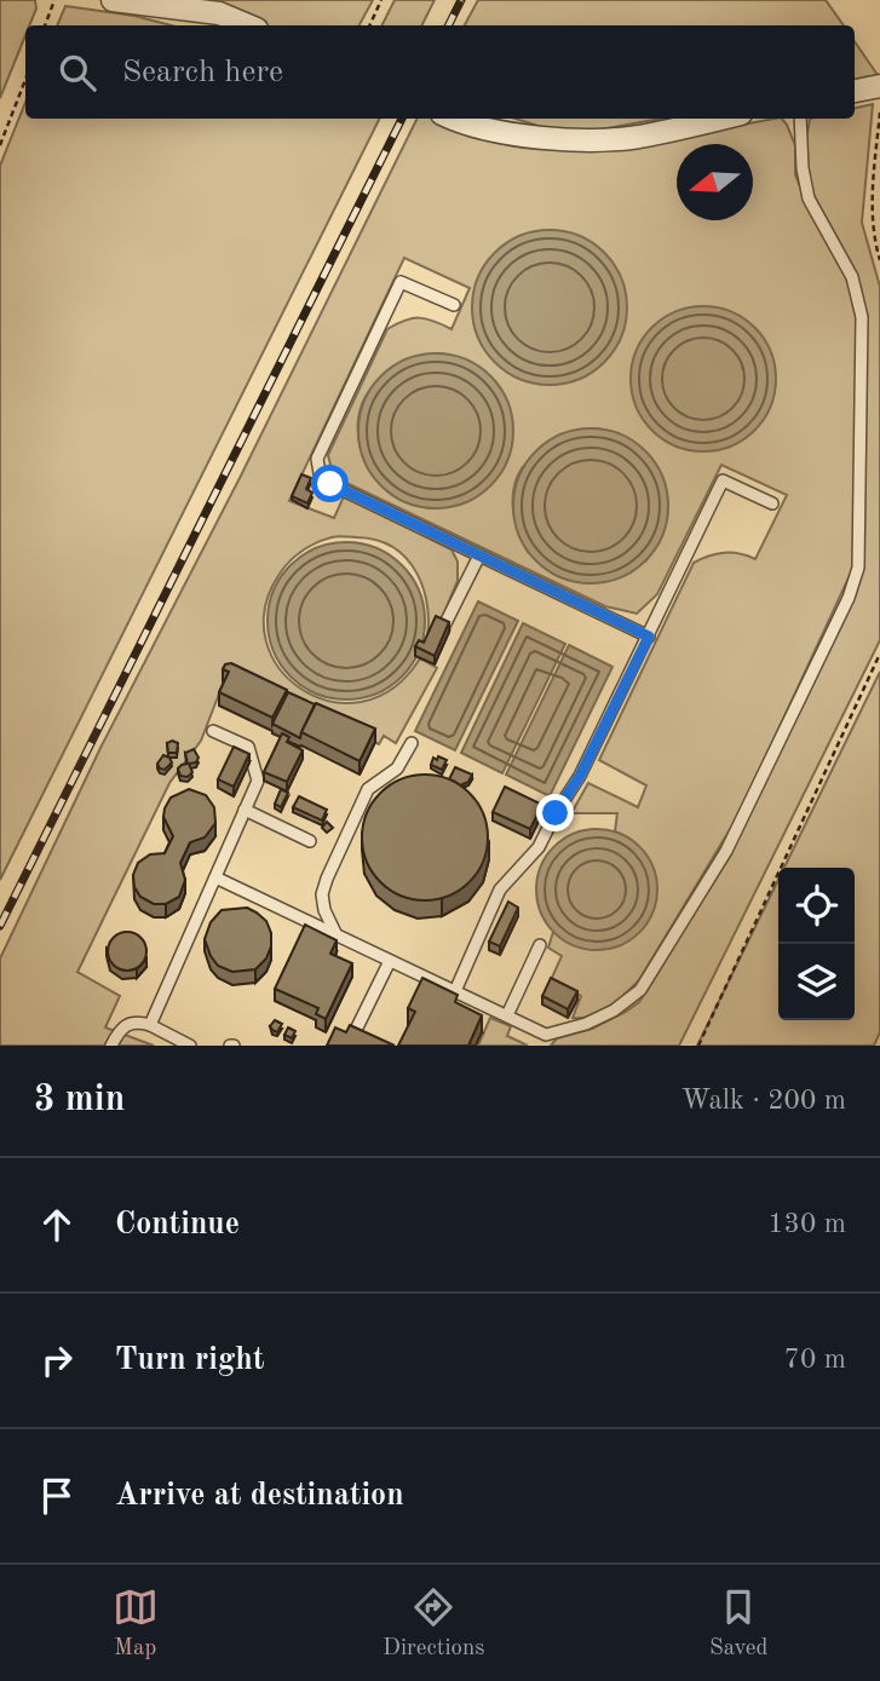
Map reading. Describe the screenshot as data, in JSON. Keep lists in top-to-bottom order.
{
  "north": "left",
  "page": {
    "search": "Search here",
    "heading": ["3 min", "Walk · 200 m"],
    "list": [
      ["Continue", "130 m"],
      ["Turn right", "70 m"],
      "Arrive at destination"
    ],
    "nav": ["Map", "Directions", "Saved"]
  }
}
